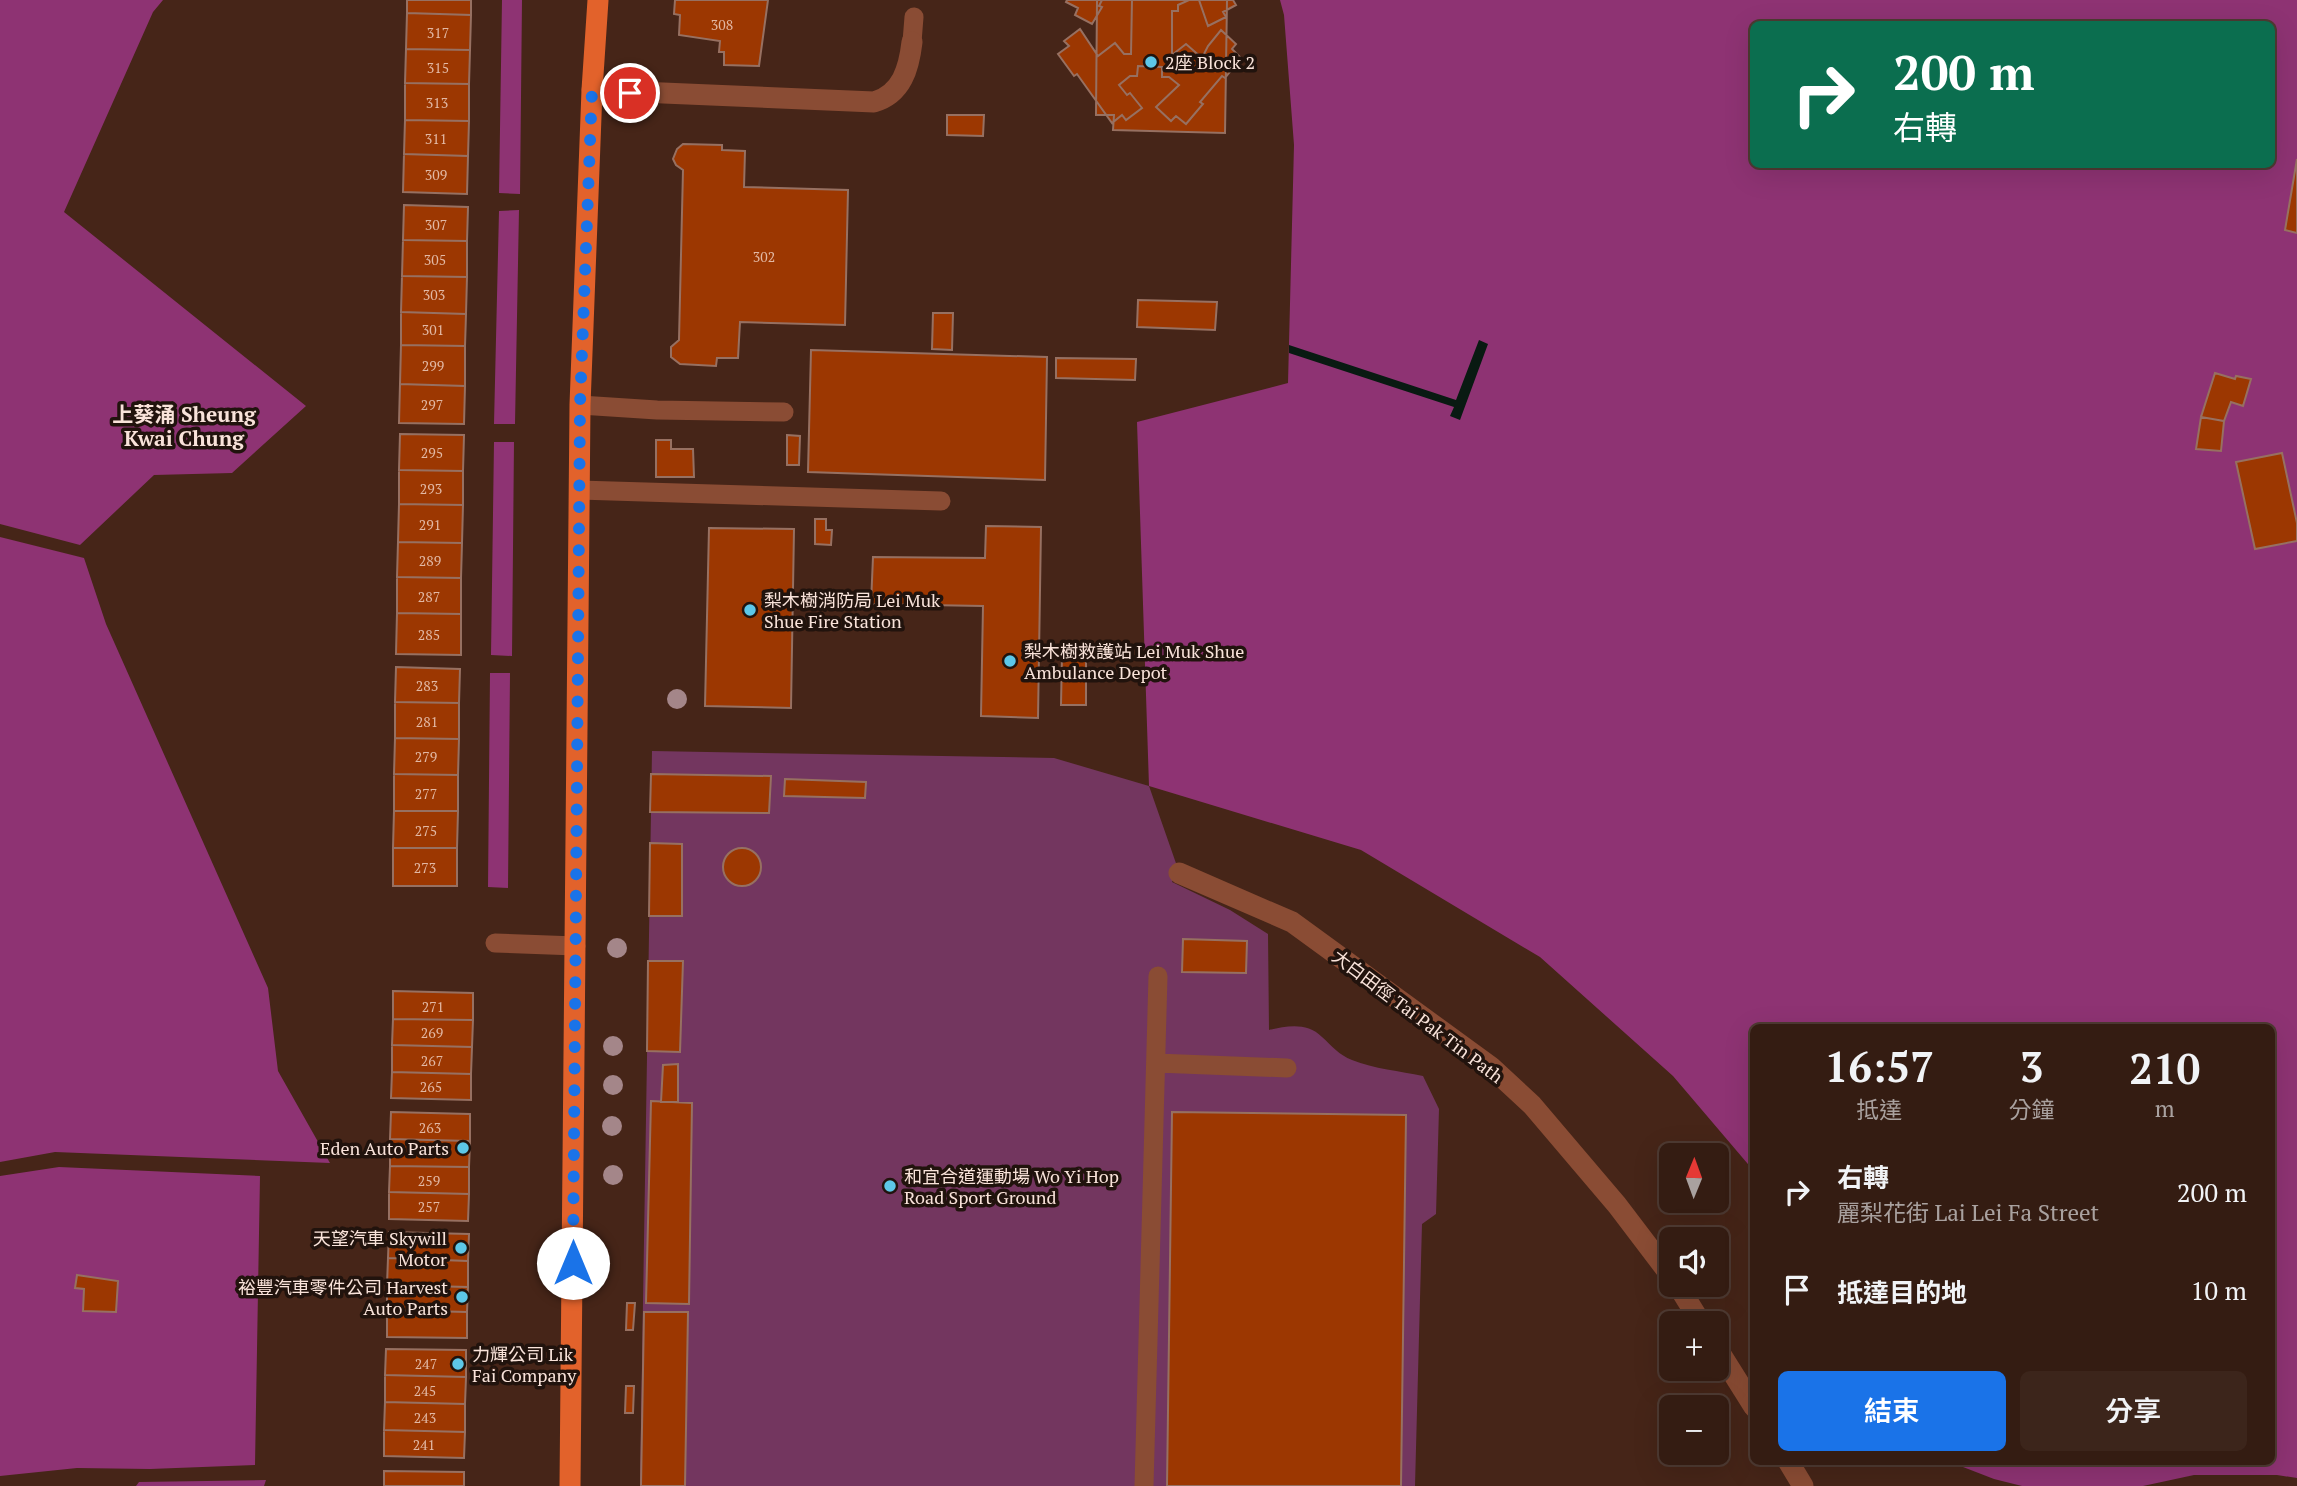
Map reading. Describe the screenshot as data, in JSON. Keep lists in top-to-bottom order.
{
  "streets": {
    "street": ["大白田徑 Tai Pak Tin Path"]
  },
  "districts": ["上葵涌 Sheung Kwai Chung"],
  "places": [
    "2座 Block 2",
    "梨木樹消防局 Lei Muk Shue Fire Station",
    "梨木樹救護站 Lei Muk Shue Ambulance Depot",
    "Eden Auto Parts",
    "和宜合道運動場 Wo Yi Hop Road Sport Ground",
    "天望汽車 Skywill Motor",
    "裕豐汽車零件公司 Harvest Auto Parts",
    "力輝公司 Lik Fai Company"
  ],
  "house_numbers": [
    "308",
    "317",
    "315",
    "313",
    "311",
    "309",
    "307",
    "302",
    "305",
    "303",
    "301",
    "299",
    "297",
    "295",
    "293",
    "291",
    "289",
    "287",
    "285",
    "283",
    "281",
    "279",
    "277",
    "275",
    "273",
    "271",
    "269",
    "267",
    "265",
    "263",
    "259",
    "257",
    "247",
    "245",
    "243",
    "241"
  ],
  "north": "top",
  "page": {
    "turn": ["200 m", "右轉"],
    "eta": [
      "16:57",
      "抵達",
      "3",
      "分鐘",
      "210",
      "m"
    ],
    "map_buttons": ["+", "−"],
    "list": [
      {
        "name": "右轉",
        "note": "麗梨花街 Lai Lei Fa Street",
        "value": "200 m"
      },
      {
        "name": "抵達目的地",
        "value": "10 m"
      }
    ],
    "buttons": ["結束", "分享"]
  }
}
